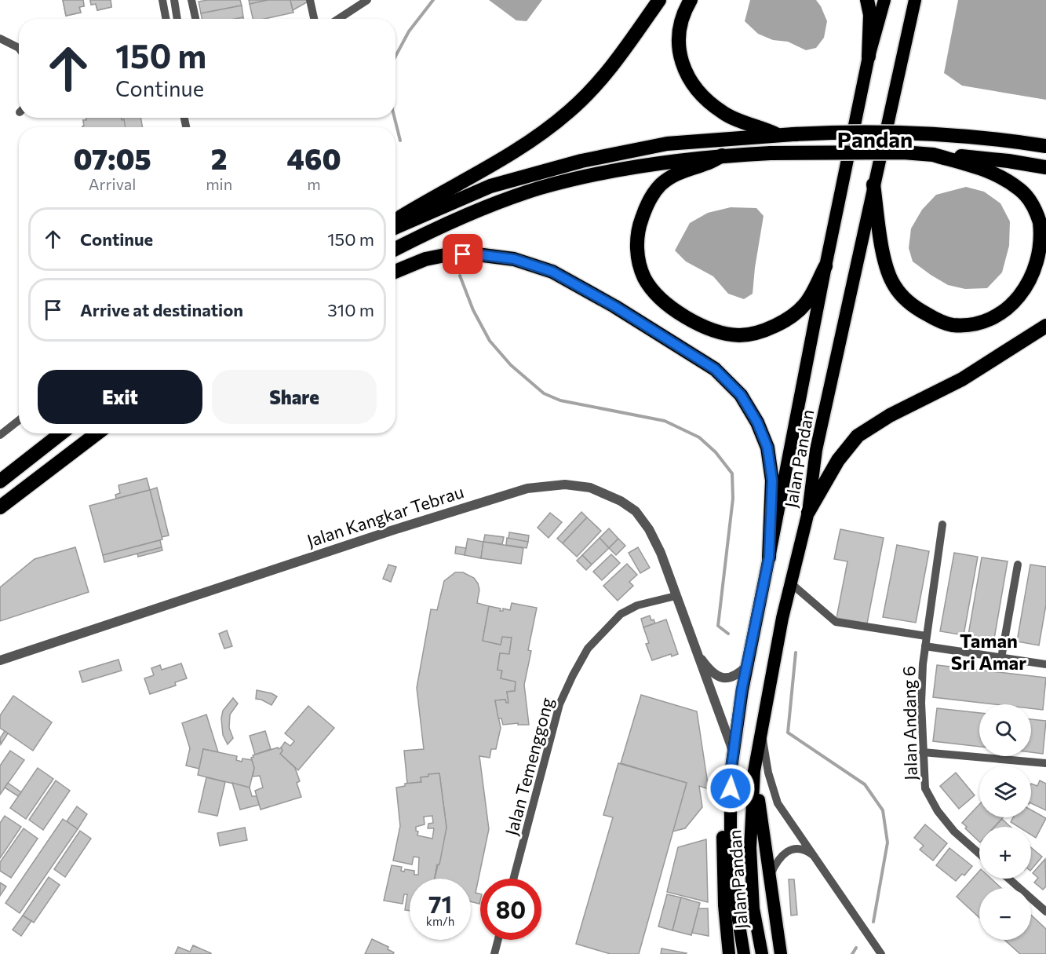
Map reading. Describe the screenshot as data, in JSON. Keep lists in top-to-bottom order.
{
  "streets": {
    "highway": ["Jalan Pandan"],
    "street": ["Jalan Kangkar Tebrau", "Jalan Andang 6", "Jalan Temenggong"]
  },
  "crossings": [
    ["Jalan Pandan", "Jalan Kangkar Tebrau"],
    ["Jalan Kangkar Tebrau", "Jalan Temenggong"]
  ],
  "districts": ["Pandan", "Taman Sri Amar"],
  "page": {
    "turn": ["150 m", "Continue"],
    "eta": [
      "07:05",
      "Arrival",
      "2",
      "min",
      "460",
      "m"
    ],
    "list": [
      {
        "name": "Continue",
        "value": "150 m"
      },
      {
        "name": "Arrive at destination",
        "value": "310 m"
      }
    ],
    "buttons": ["Exit", "Share"],
    "map_buttons": ["+", "−"],
    "speed": "71 km/h",
    "limit": "80"
  }
}
